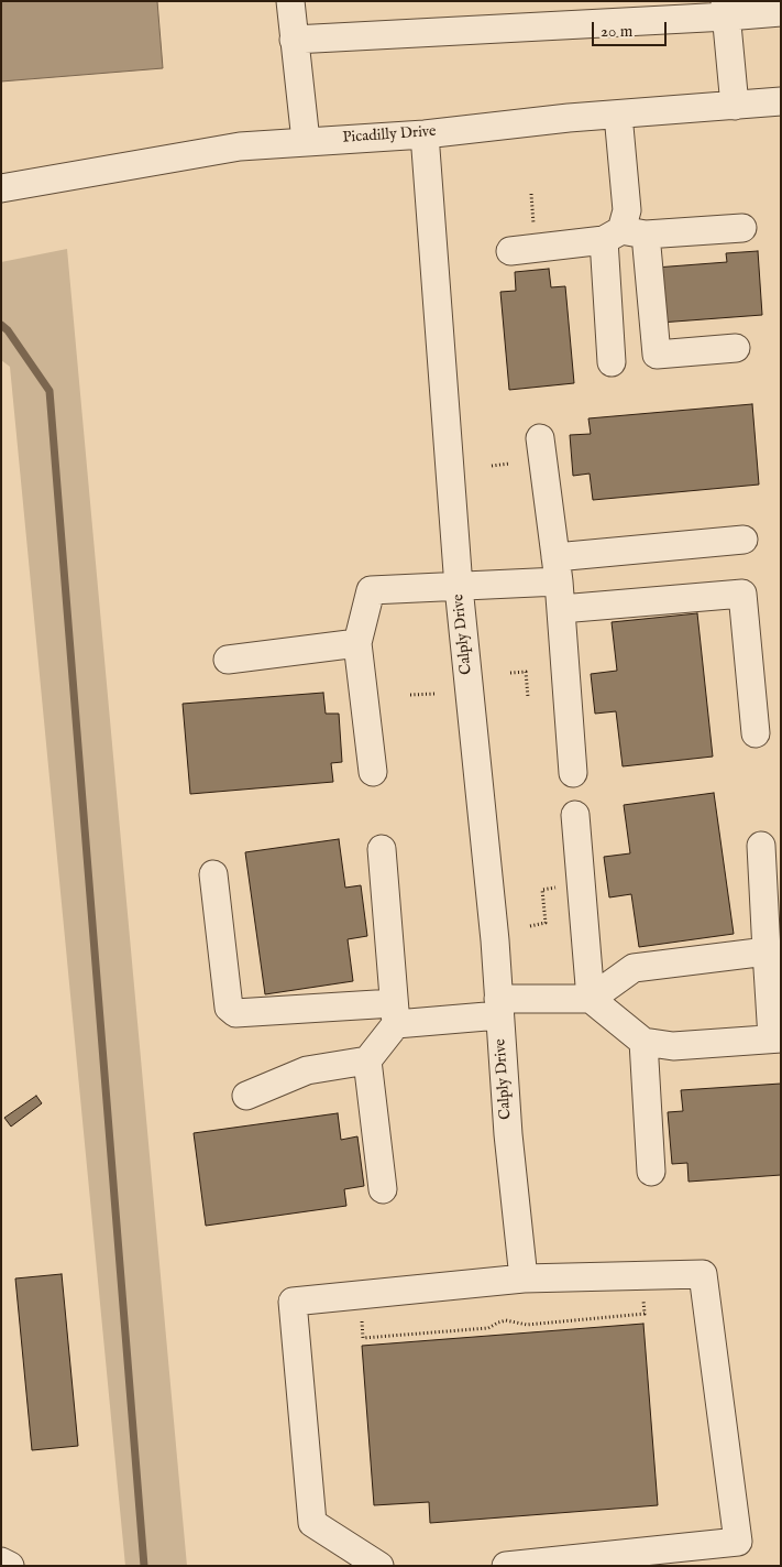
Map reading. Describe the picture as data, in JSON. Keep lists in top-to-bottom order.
{
  "streets": {
    "street": ["Picadilly Drive", "Calply Drive"]
  },
  "crossings": [
    ["Picadilly Drive", "Calply Drive"]
  ],
  "scale_bar": "20 m"
}
